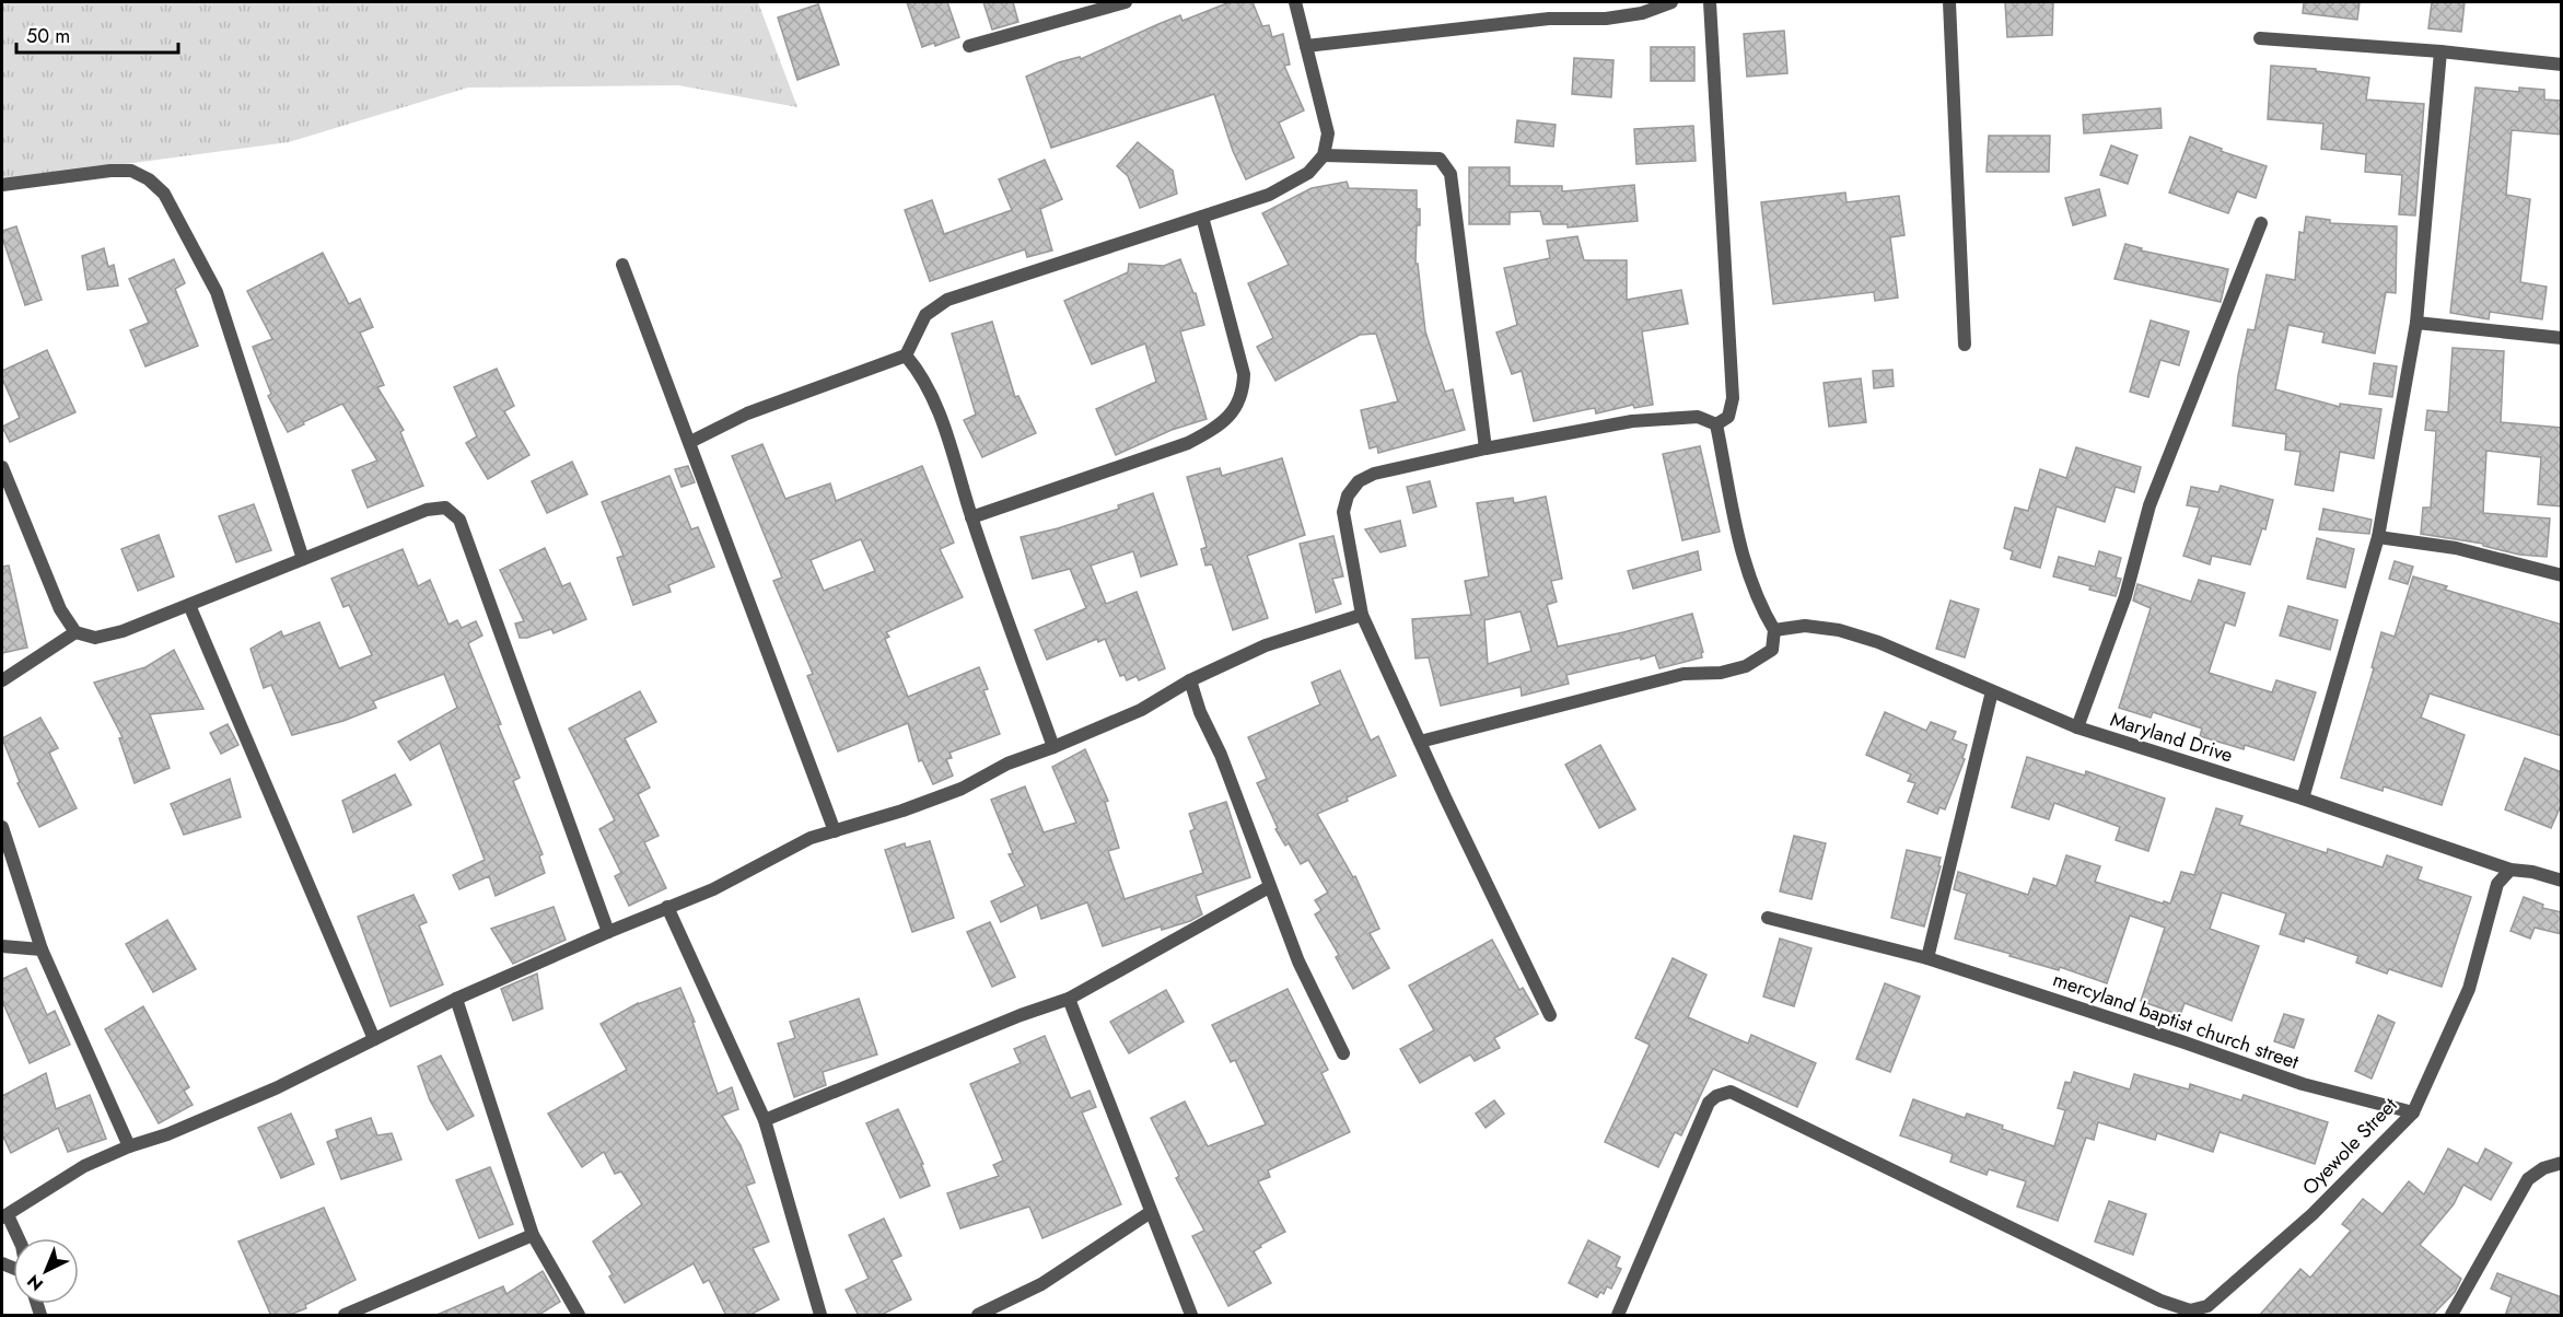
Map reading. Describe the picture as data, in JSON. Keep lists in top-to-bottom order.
{
  "streets": {
    "street": ["Maryland Drive", "mercyland baptist church street", "Oyewole Street"]
  },
  "crossings": [
    ["Maryland Drive", "Oyewole Street"],
    ["mercyland baptist church street", "Oyewole Street"]
  ],
  "scale_bar": "50 m",
  "north": "bottom left"
}
